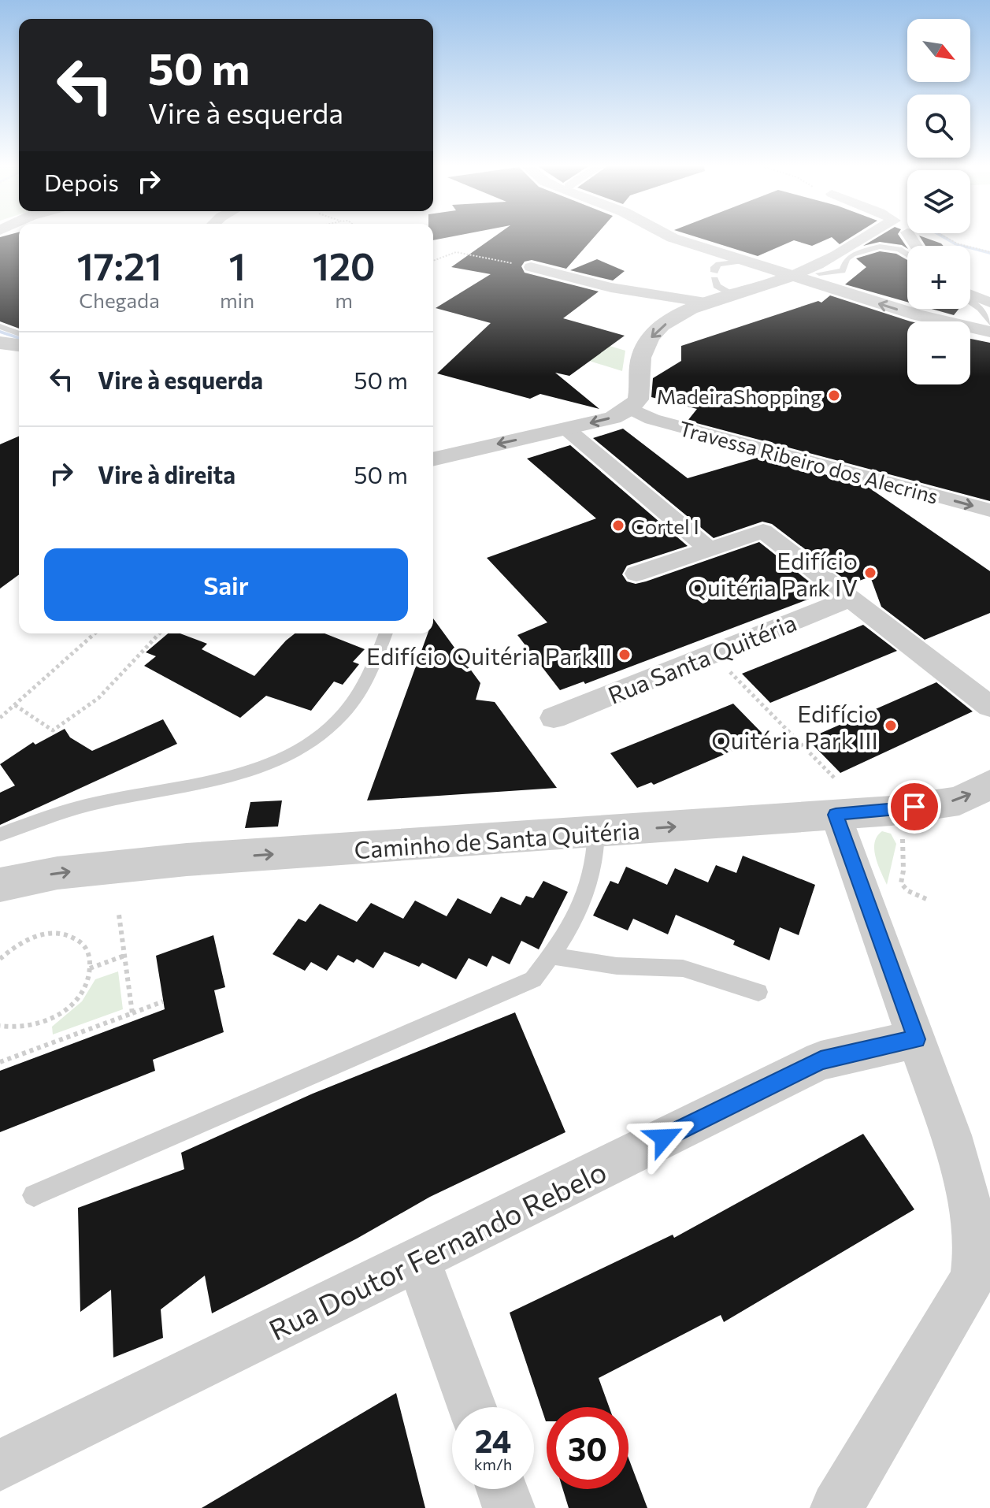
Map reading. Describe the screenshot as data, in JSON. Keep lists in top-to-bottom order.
{
  "streets": {
    "street": [
      "Travessa Ribeiro dos Alecrins",
      "Rua Santa Quitéria",
      "Caminho de Santa Quitéria",
      "Rua Doutor Fernando Rebelo"
    ]
  },
  "one_way": ["Caminho de Santa Quitéria"],
  "places": [
    "MadeiraShopping",
    "Cortel I",
    "Edifício Quitéria Park IV",
    "Edifício Quitéria Park II",
    "Edifício Quitéria Park III"
  ],
  "north": "bottom right",
  "page": {
    "map_buttons": ["+", "−"],
    "turn": ["50 m", "Vire à esquerda"],
    "then": "Depois",
    "eta": [
      "17:21",
      "Chegada",
      "1",
      "min",
      "120",
      "m"
    ],
    "list": [
      {
        "name": "Vire à esquerda",
        "value": "50 m"
      },
      {
        "name": "Vire à direita",
        "value": "50 m"
      }
    ],
    "buttons": "Sair",
    "speed": "24 km/h",
    "limit": "30"
  }
}
